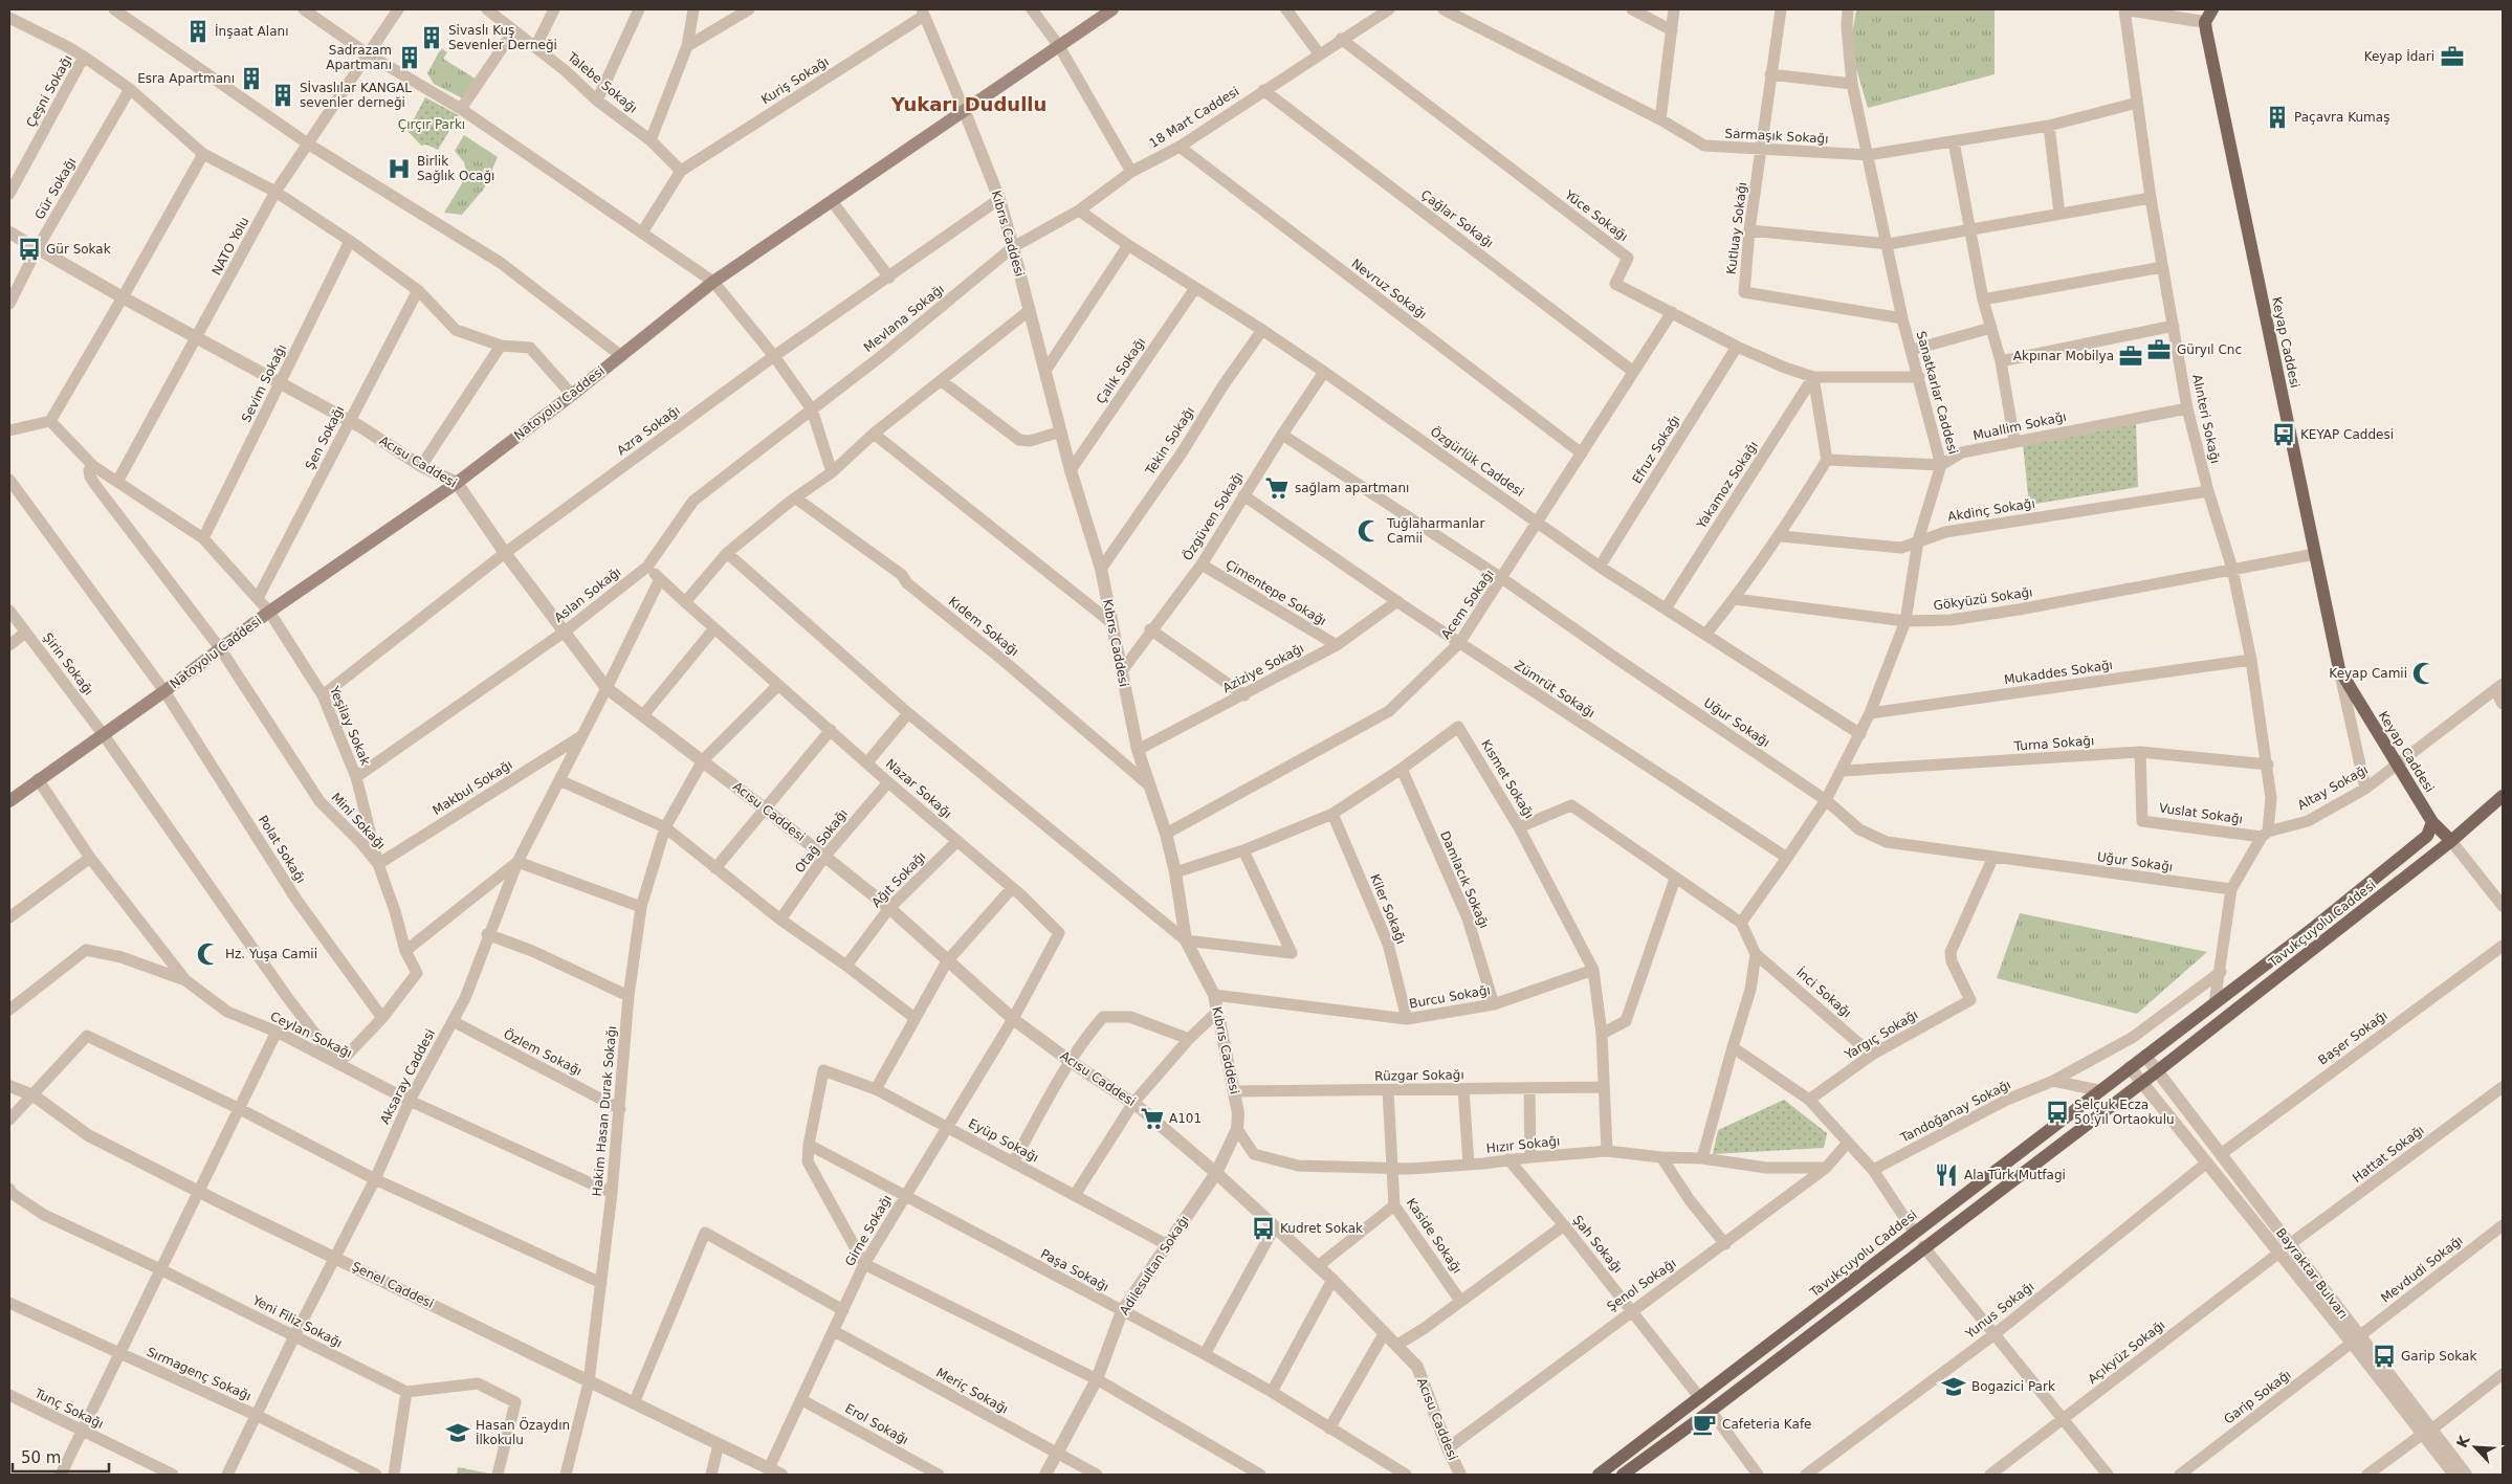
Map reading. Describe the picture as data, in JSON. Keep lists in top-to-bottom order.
{
  "streets": {
    "main road": ["Keyap Caddesi", "Natoyolu Caddesi", "Tavukçuyolu Caddesi"],
    "street": [
      "Kuriş Sokağı",
      "Talebe Sokağı",
      "Çeşni Sokağı",
      "18 Mart Caddesi",
      "Sarmaşık Sokağı",
      "Gür Sokağı",
      "Yüce Sokağı",
      "Çağlar Sokağı",
      "Kutluay Sokağı",
      "Kıbrıs Caddesi",
      "NATO Yolu",
      "Nevruz Sokağı",
      "Mevlana Sokağı",
      "Çalık Sokağı",
      "Sevim Sokağı",
      "Sanatkarlar Caddesi",
      "Alınteri Sokağı",
      "Muallim Sokağı",
      "Azra Sokağı",
      "Şen Sokağı",
      "Tekin Sokağı",
      "Efruz Sokağı",
      "Acısu Caddesi",
      "Özgürlük Caddesi",
      "Yakamoz Sokağı",
      "Akdinç Sokağı",
      "Özgüven Sokağı",
      "Çimentepe Sokağı",
      "Aslan Sokağı",
      "Gökyüzü Sokağı",
      "Acem Sokağı",
      "Kıdem Sokağı",
      "Şirin Sokağı",
      "Aziziye Sokağı",
      "Mukaddes Sokağı",
      "Zümrüt Sokağı",
      "Uğur Sokağı",
      "Yeşilay Sokak",
      "Turna Sokağı",
      "Kısmet Sokağı",
      "Makbul Sokağı",
      "Altay Sokağı",
      "Nazar Sokağı",
      "Vuslat Sokağı",
      "Mini Sokağı",
      "Otağ Sokağı",
      "Polat Sokağı",
      "Ağıt Sokağı",
      "Damlacık Sokağı",
      "Kiler Sokağı",
      "İnci Sokağı",
      "Burcu Sokağı",
      "Ceylan Sokağı",
      "Yargıç Sokağı",
      "Başer Sokağı",
      "Özlem Sokağı",
      "Rüzgar Sokağı",
      "Aksaray Caddesi",
      "Hakim Hasan Durak Sokağı",
      "Tandoğanay Sokağı",
      "Eyüp Sokağı",
      "Hızır Sokağı",
      "Hattat Sokağı",
      "Girne Sokağı",
      "Kaside Sokağı",
      "Şah Sokağı",
      "Adilesultan Sokağı",
      "Mevdudi Sokağı",
      "Paşa Sokağı",
      "Bayraktar Bulvarı",
      "Şenel Caddesi",
      "Şenol Sokağı",
      "Yunus Sokağı",
      "Yeni Filiz Sokağı",
      "Açıkyüz Sokağı",
      "Sırmagenç Sokağı",
      "Meriç Sokağı",
      "Garip Sokağı",
      "Tunç Sokağı",
      "Erol Sokağı"
    ]
  },
  "crossings": [
    ["Kuriş Sokağı", "Talebe Sokağı"],
    ["18 Mart Caddesi", "Yüce Sokağı"],
    ["18 Mart Caddesi", "Çağlar Sokağı"],
    ["18 Mart Caddesi", "Kıbrıs Caddesi"],
    ["18 Mart Caddesi", "Nevruz Sokağı"],
    ["18 Mart Caddesi", "Mevlana Sokağı"],
    ["18 Mart Caddesi", "Özgürlük Caddesi"],
    ["Sarmaşık Sokağı", "Kutluay Sokağı"],
    ["Sarmaşık Sokağı", "Sanatkarlar Caddesi"],
    ["Sarmaşık Sokağı", "Alınteri Sokağı"],
    ["Gür Sokağı", "Acısu Caddesi"],
    ["Yüce Sokağı", "Sanatkarlar Caddesi"],
    ["Yüce Sokağı", "Efruz Sokağı"],
    ["Yüce Sokağı", "Yakamoz Sokağı"],
    ["Yüce Sokağı", "Acem Sokağı"],
    ["Çağlar Sokağı", "Acem Sokağı"],
    ["Kutluay Sokağı", "Sanatkarlar Caddesi"],
    ["Kıbrıs Caddesi", "Mevlana Sokağı"],
    ["Kıbrıs Caddesi", "Çalık Sokağı"],
    ["Kıbrıs Caddesi", "Natoyolu Caddesi"],
    ["Kıbrıs Caddesi", "Azra Sokağı"],
    ["Kıbrıs Caddesi", "Tekin Sokağı"],
    ["Kıbrıs Caddesi", "Acısu Caddesi"],
    ["Kıbrıs Caddesi", "Özgüven Sokağı"],
    ["Kıbrıs Caddesi", "Acem Sokağı"],
    ["Kıbrıs Caddesi", "Kıdem Sokağı"],
    ["Kıbrıs Caddesi", "Aziziye Sokağı"],
    ["Kıbrıs Caddesi", "Kısmet Sokağı"],
    ["Kıbrıs Caddesi", "Burcu Sokağı"],
    ["Kıbrıs Caddesi", "Rüzgar Sokağı"],
    ["Kıbrıs Caddesi", "Hızır Sokağı"],
    ["Kıbrıs Caddesi", "Adilesultan Sokağı"],
    ["NATO Yolu", "Acısu Caddesi"],
    ["NATO Yolu", "Yeşilay Sokak"],
    ["Nevruz Sokağı", "Acem Sokağı"],
    ["Mevlana Sokağı", "Aslan Sokağı"],
    ["Keyap Caddesi", "Gökyüzü Sokağı"],
    ["Keyap Caddesi", "Altay Sokağı"],
    ["Keyap Caddesi", "Tavukçuyolu Caddesi"],
    ["Çalık Sokağı", "Özgürlük Caddesi"],
    ["Sevim Sokağı", "Acısu Caddesi"],
    ["Sevim Sokağı", "Yeşilay Sokak"],
    ["Sanatkarlar Caddesi", "Muallim Sokağı"],
    ["Sanatkarlar Caddesi", "Özgürlük Caddesi"],
    ["Sanatkarlar Caddesi", "Akdinç Sokağı"],
    ["Sanatkarlar Caddesi", "Gökyüzü Sokağı"],
    ["Sanatkarlar Caddesi", "Mukaddes Sokağı"],
    ["Sanatkarlar Caddesi", "Zümrüt Sokağı"],
    ["Sanatkarlar Caddesi", "Uğur Sokağı"],
    ["Sanatkarlar Caddesi", "Turna Sokağı"],
    ["Natoyolu Caddesi", "Acısu Caddesi"],
    ["Natoyolu Caddesi", "Şirin Sokağı"],
    ["Natoyolu Caddesi", "Yeşilay Sokak"],
    ["Natoyolu Caddesi", "Mini Sokağı"],
    ["Natoyolu Caddesi", "Polat Sokağı"],
    ["Alınteri Sokağı", "Muallim Sokağı"],
    ["Alınteri Sokağı", "Akdinç Sokağı"],
    ["Alınteri Sokağı", "Gökyüzü Sokağı"],
    ["Alınteri Sokağı", "Mukaddes Sokağı"],
    ["Alınteri Sokağı", "Turna Sokağı"],
    ["Alınteri Sokağı", "Altay Sokağı"],
    ["Alınteri Sokağı", "Vuslat Sokağı"],
    ["Azra Sokağı", "Acısu Caddesi"],
    ["Azra Sokağı", "Yeşilay Sokak"],
    ["Şen Sokağı", "Acısu Caddesi"],
    ["Şen Sokağı", "Yeşilay Sokak"],
    ["Tekin Sokağı", "Özgürlük Caddesi"],
    ["Efruz Sokağı", "Özgürlük Caddesi"],
    ["Acısu Caddesi", "Aslan Sokağı"],
    ["Acısu Caddesi", "Nazar Sokağı"],
    ["Acısu Caddesi", "Otağ Sokağı"],
    ["Acısu Caddesi", "Ağıt Sokağı"],
    ["Acısu Caddesi", "Aksaray Caddesi"],
    ["Acısu Caddesi", "Hakim Hasan Durak Sokağı"],
    ["Acısu Caddesi", "Girne Sokağı"],
    ["Acısu Caddesi", "Adilesultan Sokağı"],
    ["Acısu Caddesi", "Şenol Sokağı"],
    ["Özgürlük Caddesi", "Yakamoz Sokağı"],
    ["Özgürlük Caddesi", "Özgüven Sokağı"],
    ["Özgürlük Caddesi", "Acem Sokağı"],
    ["Özgüven Sokağı", "Çimentepe Sokağı"],
    ["Özgüven Sokağı", "Zümrüt Sokağı"],
    ["Özgüven Sokağı", "Uğur Sokağı"],
    ["Çimentepe Sokağı", "Aziziye Sokağı"],
    ["Aslan Sokağı", "Yeşilay Sokak"],
    ["Aslan Sokağı", "Nazar Sokağı"],
    ["Acem Sokağı", "Zümrüt Sokağı"],
    ["Acem Sokağı", "Uğur Sokağı"],
    ["Şirin Sokağı", "Ceylan Sokağı"],
    ["Aziziye Sokağı", "Zümrüt Sokağı"],
    ["Uğur Sokağı", "Yargıç Sokağı"],
    ["Yeşilay Sokak", "Makbul Sokağı"],
    ["Yeşilay Sokak", "Mini Sokağı"],
    ["Turna Sokağı", "Vuslat Sokağı"],
    ["Kısmet Sokağı", "Damlacık Sokağı"],
    ["Kısmet Sokağı", "Kiler Sokağı"],
    ["Kısmet Sokağı", "Burcu Sokağı"],
    ["Kısmet Sokağı", "Rüzgar Sokağı"],
    ["Kısmet Sokağı", "Hızır Sokağı"],
    ["Makbul Sokağı", "Mini Sokağı"],
    ["Makbul Sokağı", "Aksaray Caddesi"],
    ["Altay Sokağı", "Vuslat Sokağı"],
    ["Nazar Sokağı", "Otağ Sokağı"],
    ["Nazar Sokağı", "Ağıt Sokağı"],
    ["Nazar Sokağı", "Aksaray Caddesi"],
    ["Nazar Sokağı", "Hakim Hasan Durak Sokağı"],
    ["Nazar Sokağı", "Girne Sokağı"],
    ["Mini Sokağı", "Polat Sokağı"],
    ["Damlacık Sokağı", "Burcu Sokağı"],
    ["Kiler Sokağı", "Burcu Sokağı"],
    ["Tavukçuyolu Caddesi", "Şah Sokağı"],
    ["Tavukçuyolu Caddesi", "Bayraktar Bulvarı"],
    ["İnci Sokağı", "Yargıç Sokağı"],
    ["Ceylan Sokağı", "Aksaray Caddesi"],
    ["Ceylan Sokağı", "Hakim Hasan Durak Sokağı"],
    ["Başer Sokağı", "Bayraktar Bulvarı"],
    ["Özlem Sokağı", "Aksaray Caddesi"],
    ["Özlem Sokağı", "Hakim Hasan Durak Sokağı"],
    ["Rüzgar Sokağı", "Kaside Sokağı"],
    ["Aksaray Caddesi", "Şenel Caddesi"],
    ["Aksaray Caddesi", "Yeni Filiz Sokağı"],
    ["Aksaray Caddesi", "Sırmagenç Sokağı"],
    ["Hakim Hasan Durak Sokağı", "Şenel Caddesi"],
    ["Eyüp Sokağı", "Girne Sokağı"],
    ["Eyüp Sokağı", "Adilesultan Sokağı"],
    ["Eyüp Sokağı", "Paşa Sokağı"],
    ["Hızır Sokağı", "Kaside Sokağı"],
    ["Hızır Sokağı", "Şah Sokağı"],
    ["Hızır Sokağı", "Şenol Sokağı"],
    ["Hattat Sokağı", "Bayraktar Bulvarı"],
    ["Hattat Sokağı", "Açıkyüz Sokağı"],
    ["Girne Sokağı", "Paşa Sokağı"],
    ["Girne Sokağı", "Şenel Caddesi"],
    ["Girne Sokağı", "Meriç Sokağı"],
    ["Girne Sokağı", "Erol Sokağı"],
    ["Şah Sokağı", "Şenol Sokağı"],
    ["Adilesultan Sokağı", "Paşa Sokağı"],
    ["Adilesultan Sokağı", "Meriç Sokağı"],
    ["Mevdudi Sokağı", "Bayraktar Bulvarı"],
    ["Mevdudi Sokağı", "Garip Sokağı"],
    ["Bayraktar Bulvarı", "Yunus Sokağı"],
    ["Bayraktar Bulvarı", "Açıkyüz Sokağı"],
    ["Bayraktar Bulvarı", "Garip Sokağı"]
  ],
  "districts": ["Yukarı Dudullu"],
  "parks": ["Çırçır Parkı"],
  "places": {
    "building": [
      "İnşaat Alanı",
      "Sivaslı Kuş Sevenler Derneği",
      "Sadrazam Apartmanı",
      "Esra Apartmanı",
      "Sİvaslılar KANGAL sevenler derneği",
      "Paçavra Kumaş"
    ],
    "office": ["Keyap İdari", "Güryıl Cnc", "Akpınar Mobilya"],
    "hospital": ["Birlik Sağlık Ocağı"],
    "bus stop": [
      "Gür Sokak",
      "KEYAP Caddesi",
      "Selçuk Ecza 50.yıl Ortaokulu",
      "Kudret Sokak",
      "Garip Sokak"
    ],
    "supermarket": ["sağlam apartmanı", "A101"],
    "mosque": ["Tuğlaharmanlar Camii", "Keyap Camii", "Hz. Yuşa Camii"],
    "restaurant": ["Ala Türk Mutfagi"],
    "school or university": ["Bogazici Park", "Hasan Özaydın İlkokulu"],
    "cafe": ["Cafeteria Kafe"]
  },
  "scale_bar": "50 m",
  "north": "top left"
}
